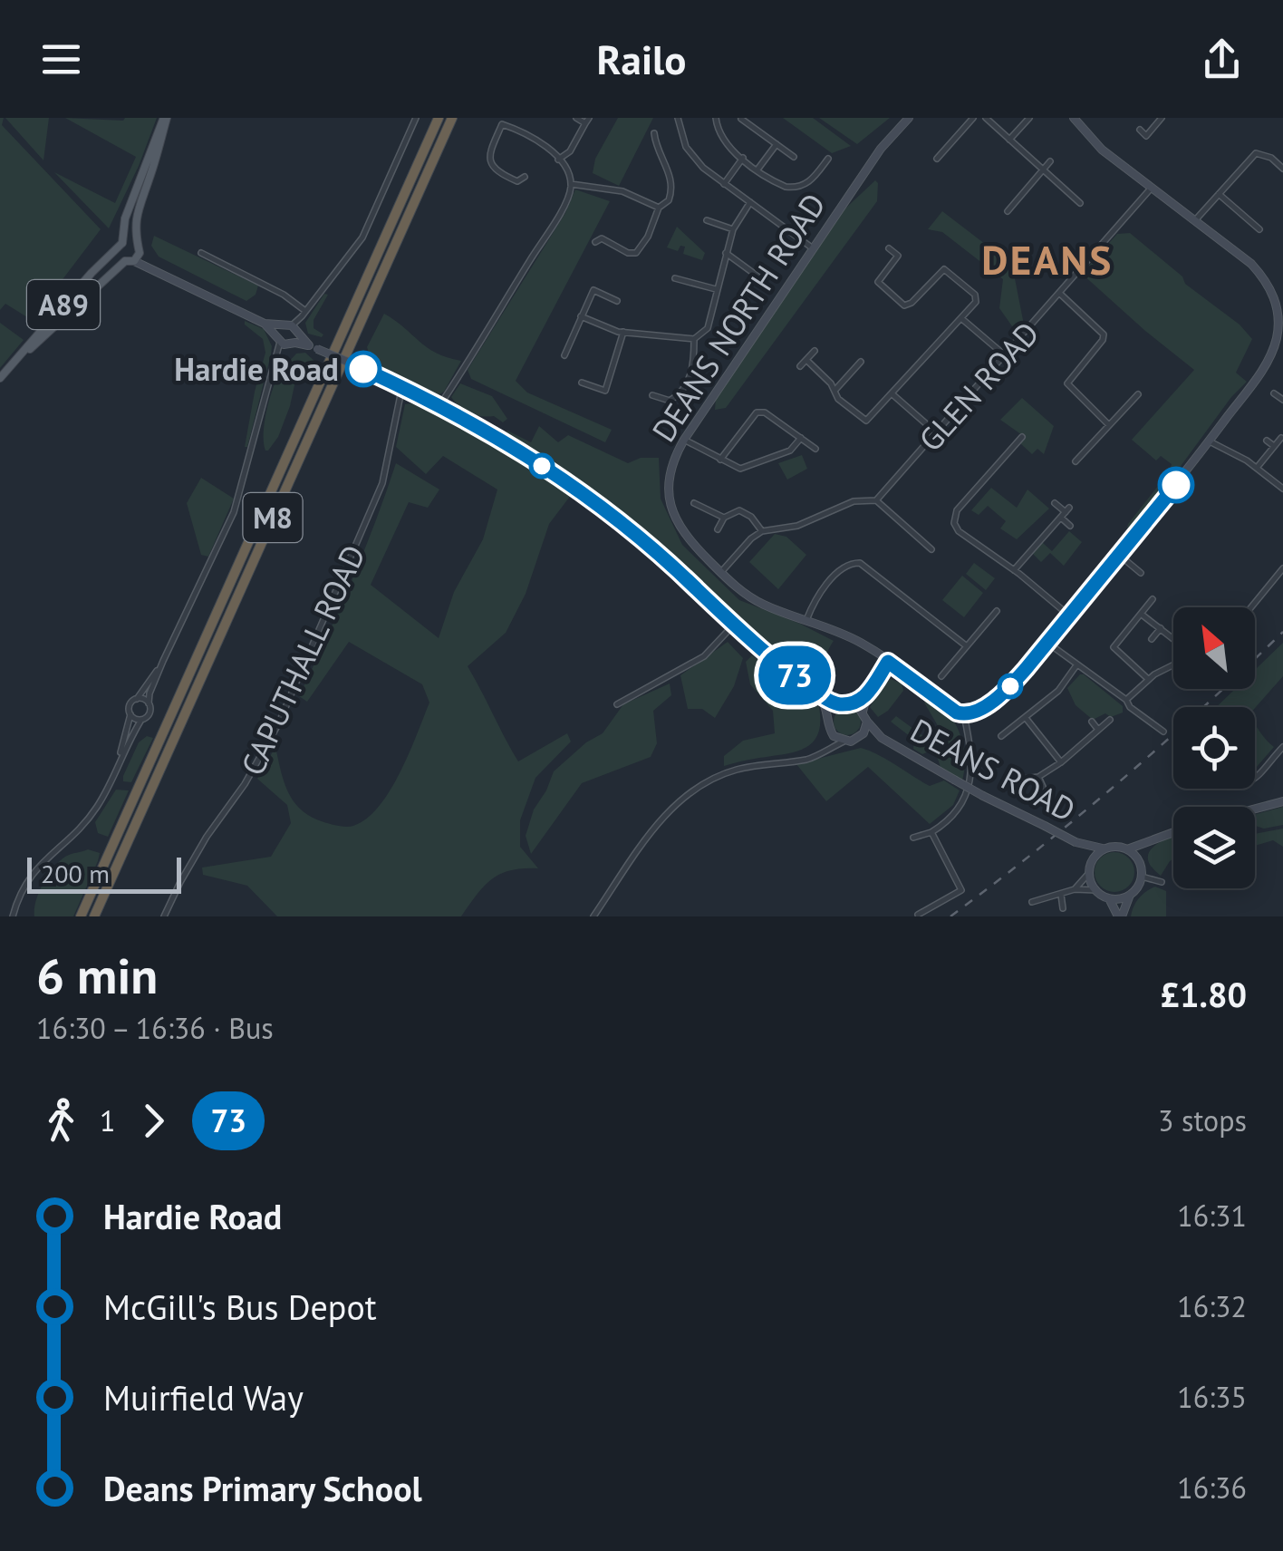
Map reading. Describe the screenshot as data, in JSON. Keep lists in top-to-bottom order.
{
  "streets": {
    "highway": ["M8"],
    "main road": ["A89"],
    "street": [
      "DEANS NORTH ROAD",
      "GLEN ROAD",
      "CAPUTHALL ROAD",
      "DEANS ROAD"
    ]
  },
  "districts": ["DEANS"],
  "places": ["Hardie Road"],
  "lines": ["bus line 73"],
  "scale_bar": "200 m",
  "north": "top left",
  "page": {
    "header": "Railo",
    "on_map": "73",
    "scale": "200 m",
    "heading": ["6 min", "16:30 – 16:36 · Bus", "£1.80"],
    "legs": ["1", "73", "3 stops"],
    "list": [
      {
        "name": "Hardie Road",
        "value": "16:31"
      },
      {
        "name": "McGill's Bus Depot",
        "value": "16:32"
      },
      {
        "name": "Muirfield Way",
        "value": "16:35"
      },
      {
        "name": "Deans Primary School",
        "value": "16:36"
      }
    ]
  }
}
